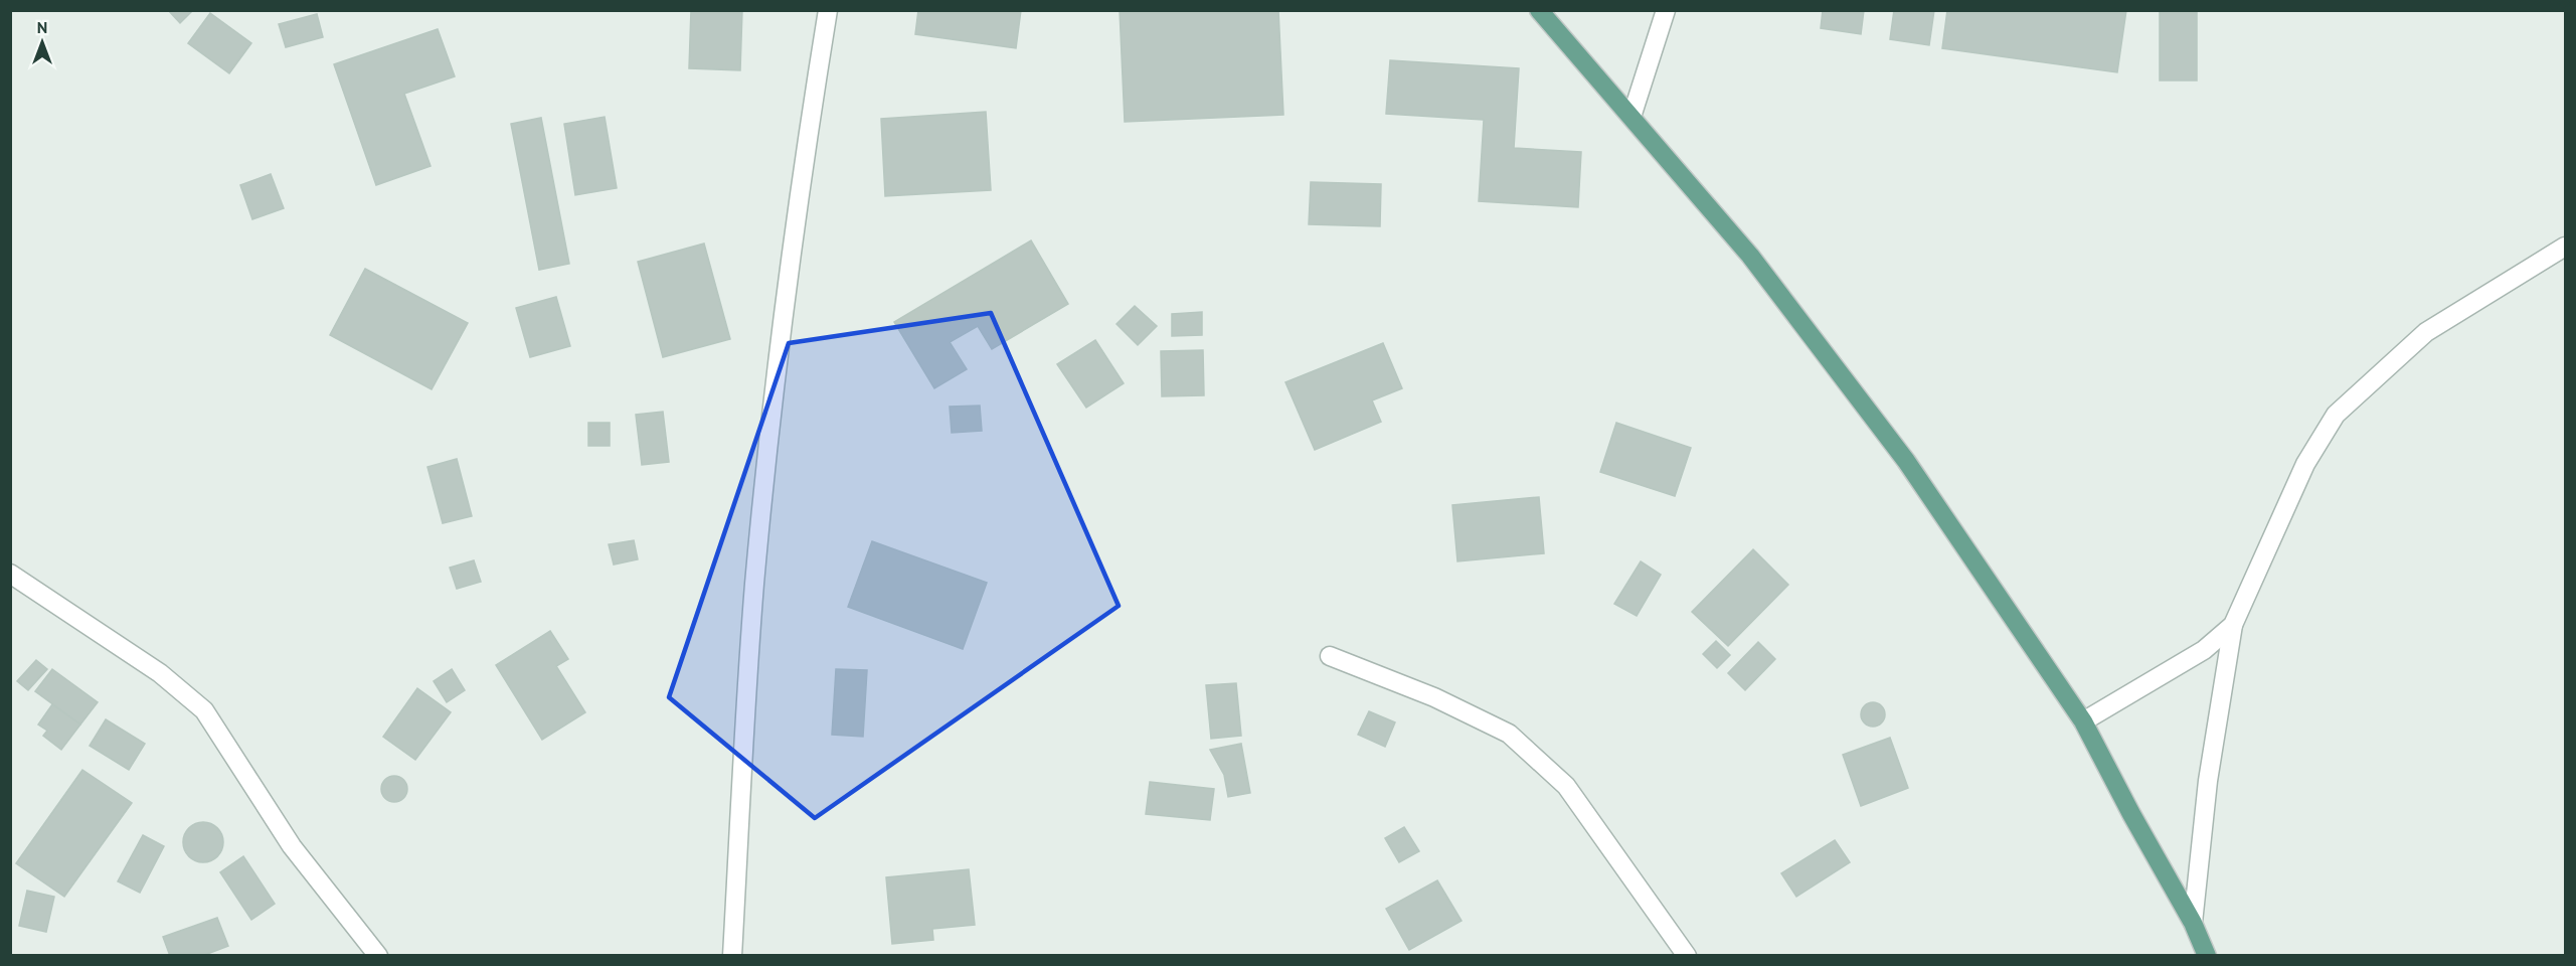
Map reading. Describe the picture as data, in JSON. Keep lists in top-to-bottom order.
{
  "north": "top"
}
